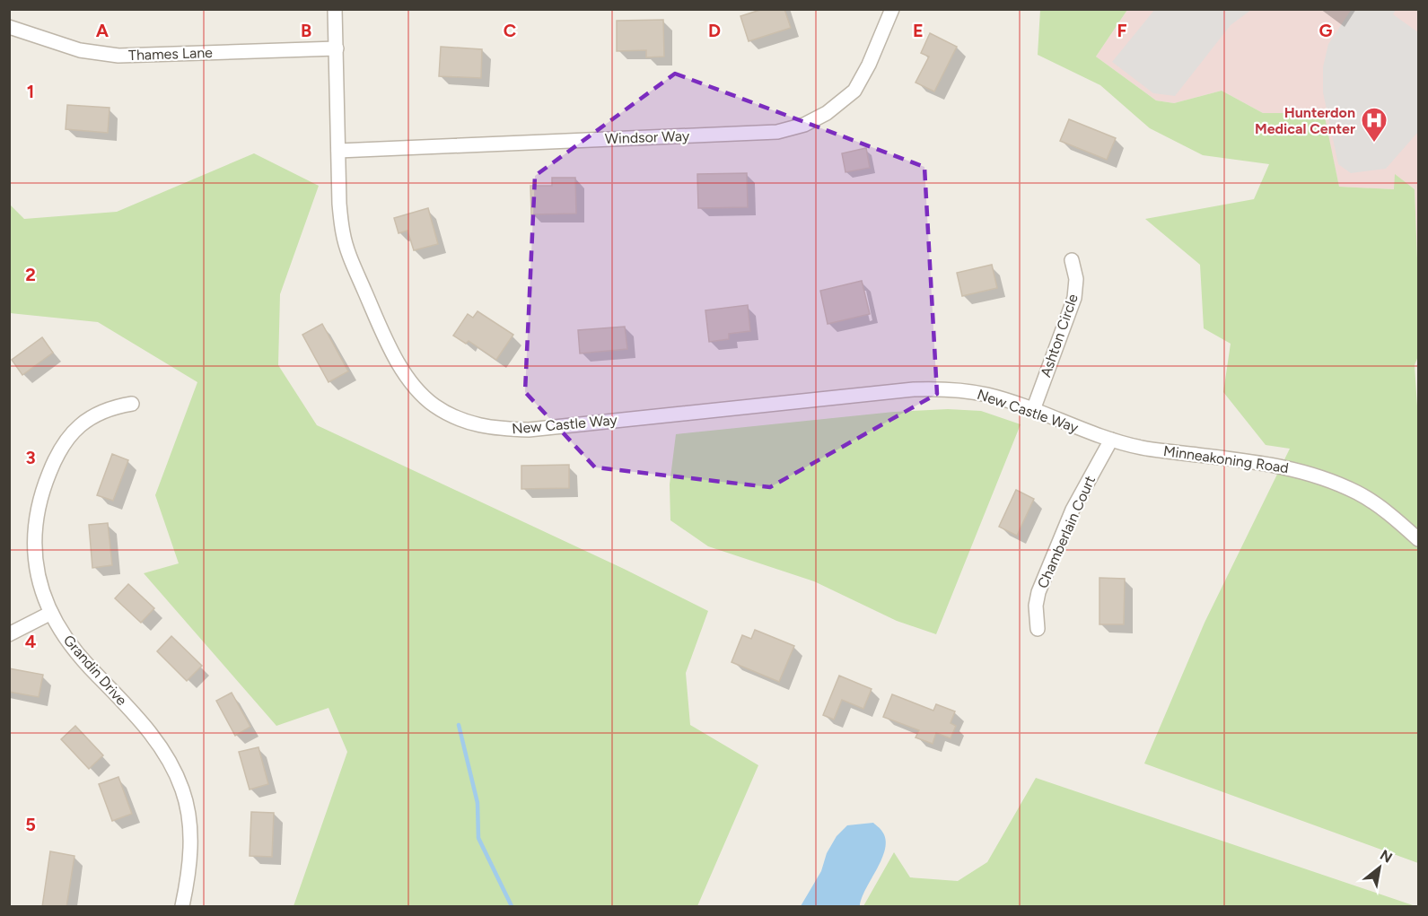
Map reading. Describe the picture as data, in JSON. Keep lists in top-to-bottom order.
{
  "streets": {
    "street": [
      "Thames Lane",
      "Windsor Way",
      "Ashton Circle",
      "New Castle Way",
      "Minneakoning Road",
      "Chamberlain Court",
      "Grandin Drive"
    ]
  },
  "crossings": [
    ["Thames Lane", "New Castle Way"],
    ["Windsor Way", "New Castle Way"],
    ["Ashton Circle", "New Castle Way"],
    ["New Castle Way", "Minneakoning Road"],
    ["New Castle Way", "Chamberlain Court"],
    ["Minneakoning Road", "Chamberlain Court"]
  ],
  "places": {
    "hospital": ["Hunterdon Medical Center"]
  },
  "north": "top right",
  "grid": {
    "columns": [
      "A",
      "B",
      "C",
      "D",
      "E",
      "F",
      "G"
    ],
    "rows": [
      "1",
      "2",
      "3",
      "4",
      "5"
    ]
  }
}
